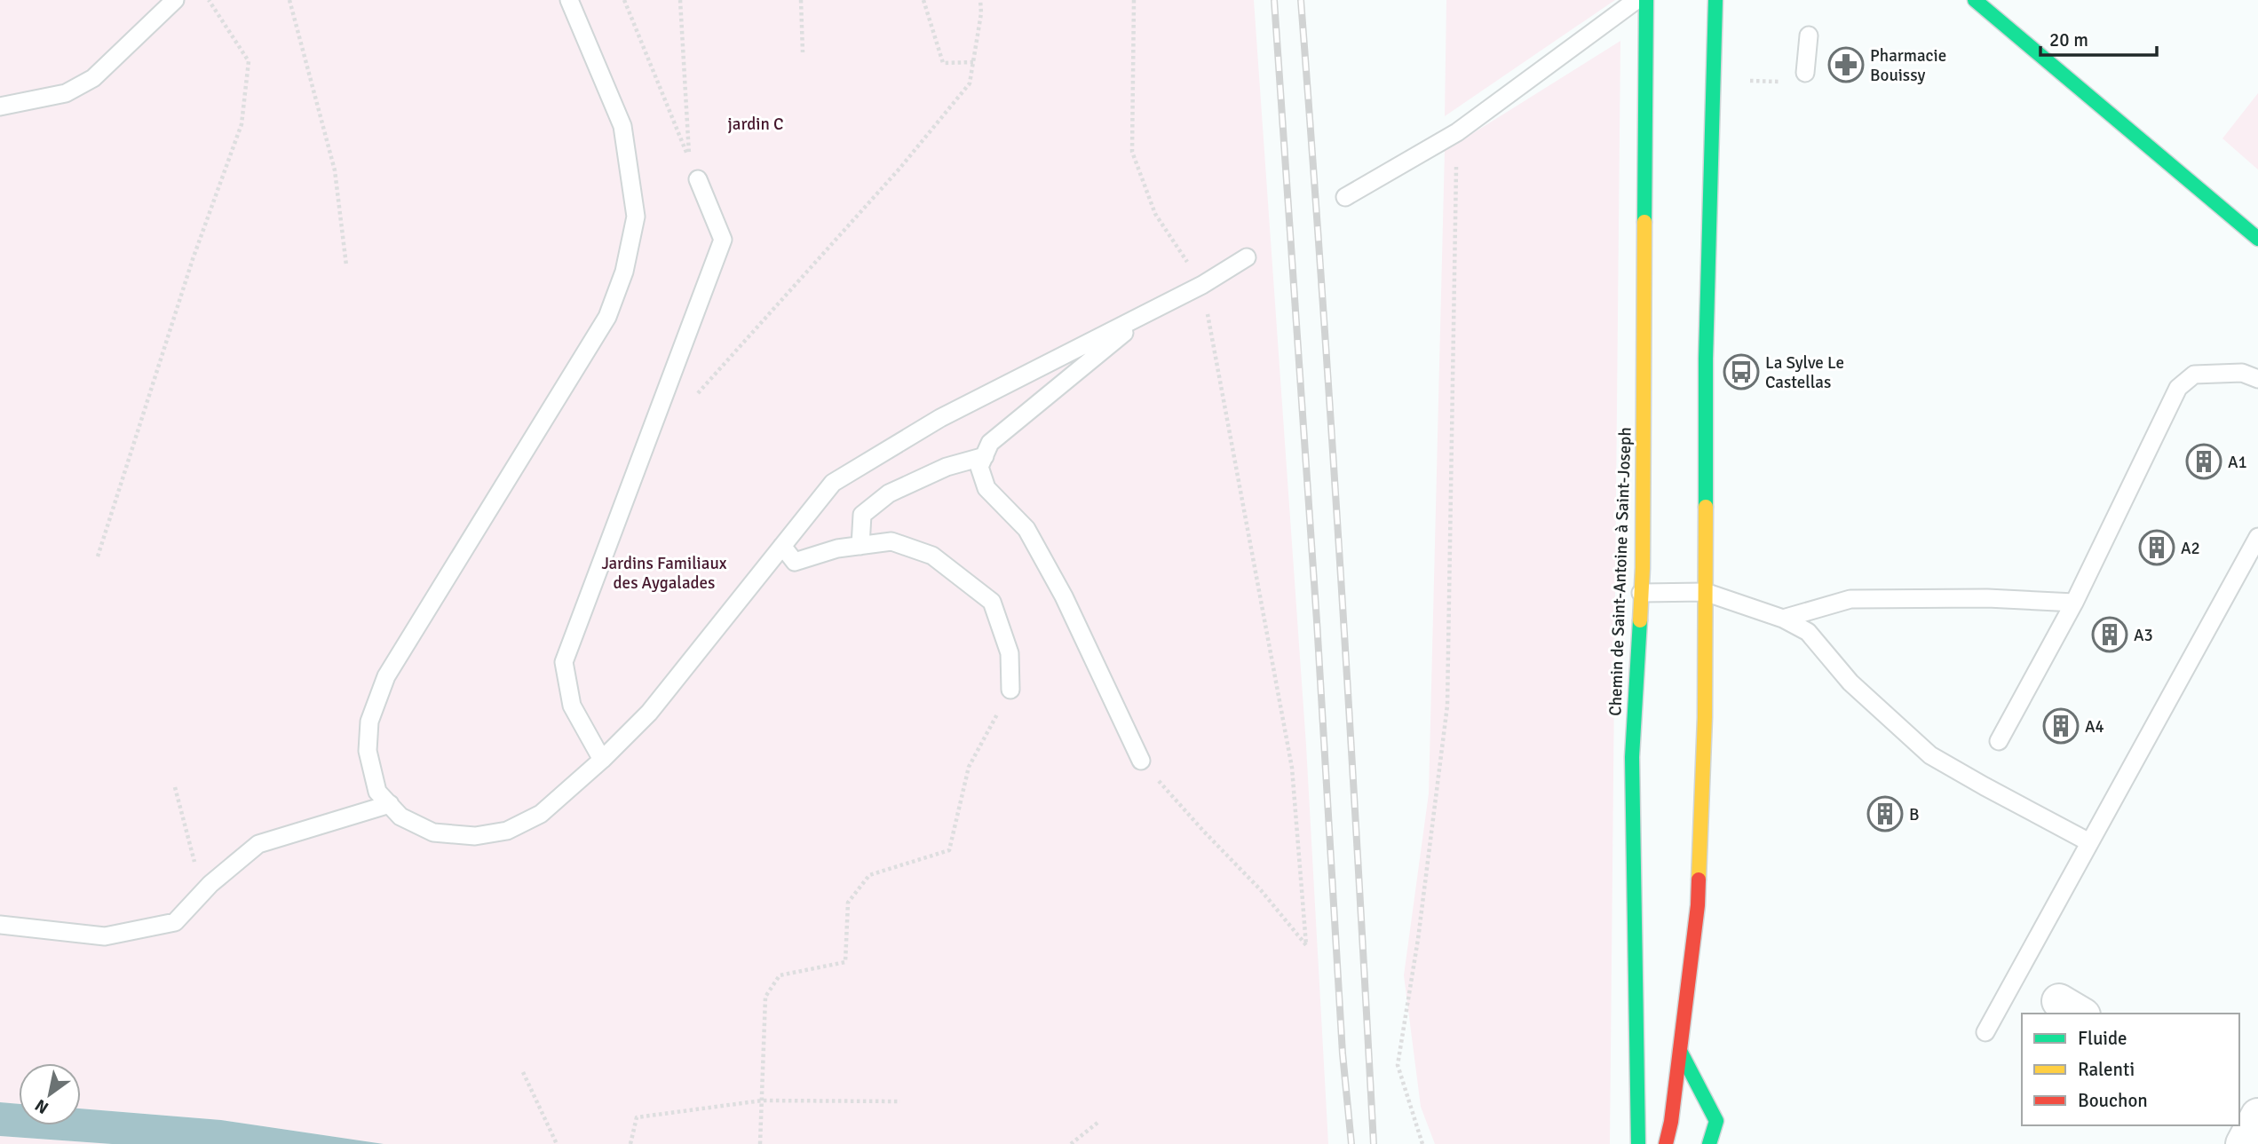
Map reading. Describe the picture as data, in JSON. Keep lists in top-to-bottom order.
{
  "streets": {
    "main road": ["Chemin de Saint-Antoine à Saint-Joseph"]
  },
  "parks": ["jardin C", "Jardins Familiaux des Aygalades"],
  "places": {
    "pharmacy": ["Pharmacie Bouissy"],
    "bus stop": ["La Sylve Le Castellas"],
    "building": [
      "A1",
      "A2",
      "A3",
      "A4",
      "B"
    ]
  },
  "legend": ["Fluide", "Ralenti", "Bouchon"],
  "scale_bar": "20 m",
  "north": "bottom left"
}
